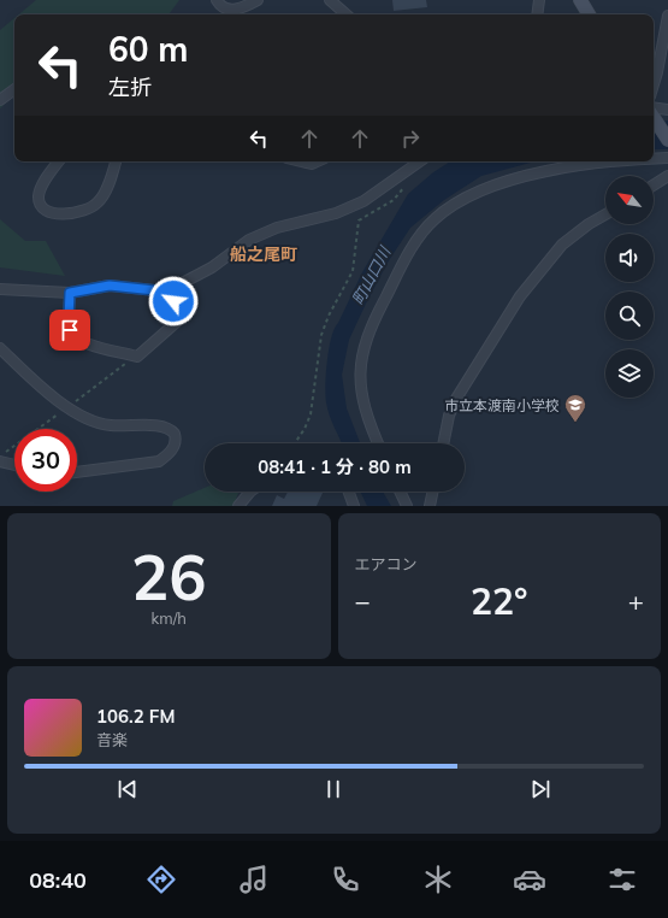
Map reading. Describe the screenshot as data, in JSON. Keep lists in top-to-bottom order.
{
  "districts": ["船之尾町"],
  "water": ["町山口川"],
  "places": {
    "school or university": ["市立本渡南小学校"]
  },
  "north": "top left",
  "page": {
    "turn": ["60 m", "左折"],
    "limit": "30",
    "trip": "08:41 · 1 分 · 80 m",
    "tile": [
      ["26", "km/h"],
      "エアコン"
    ],
    "heat": ["−", "22°", "+"],
    "song": ["106.2 FM", "音楽"],
    "tabs": "08:40"
  }
}
